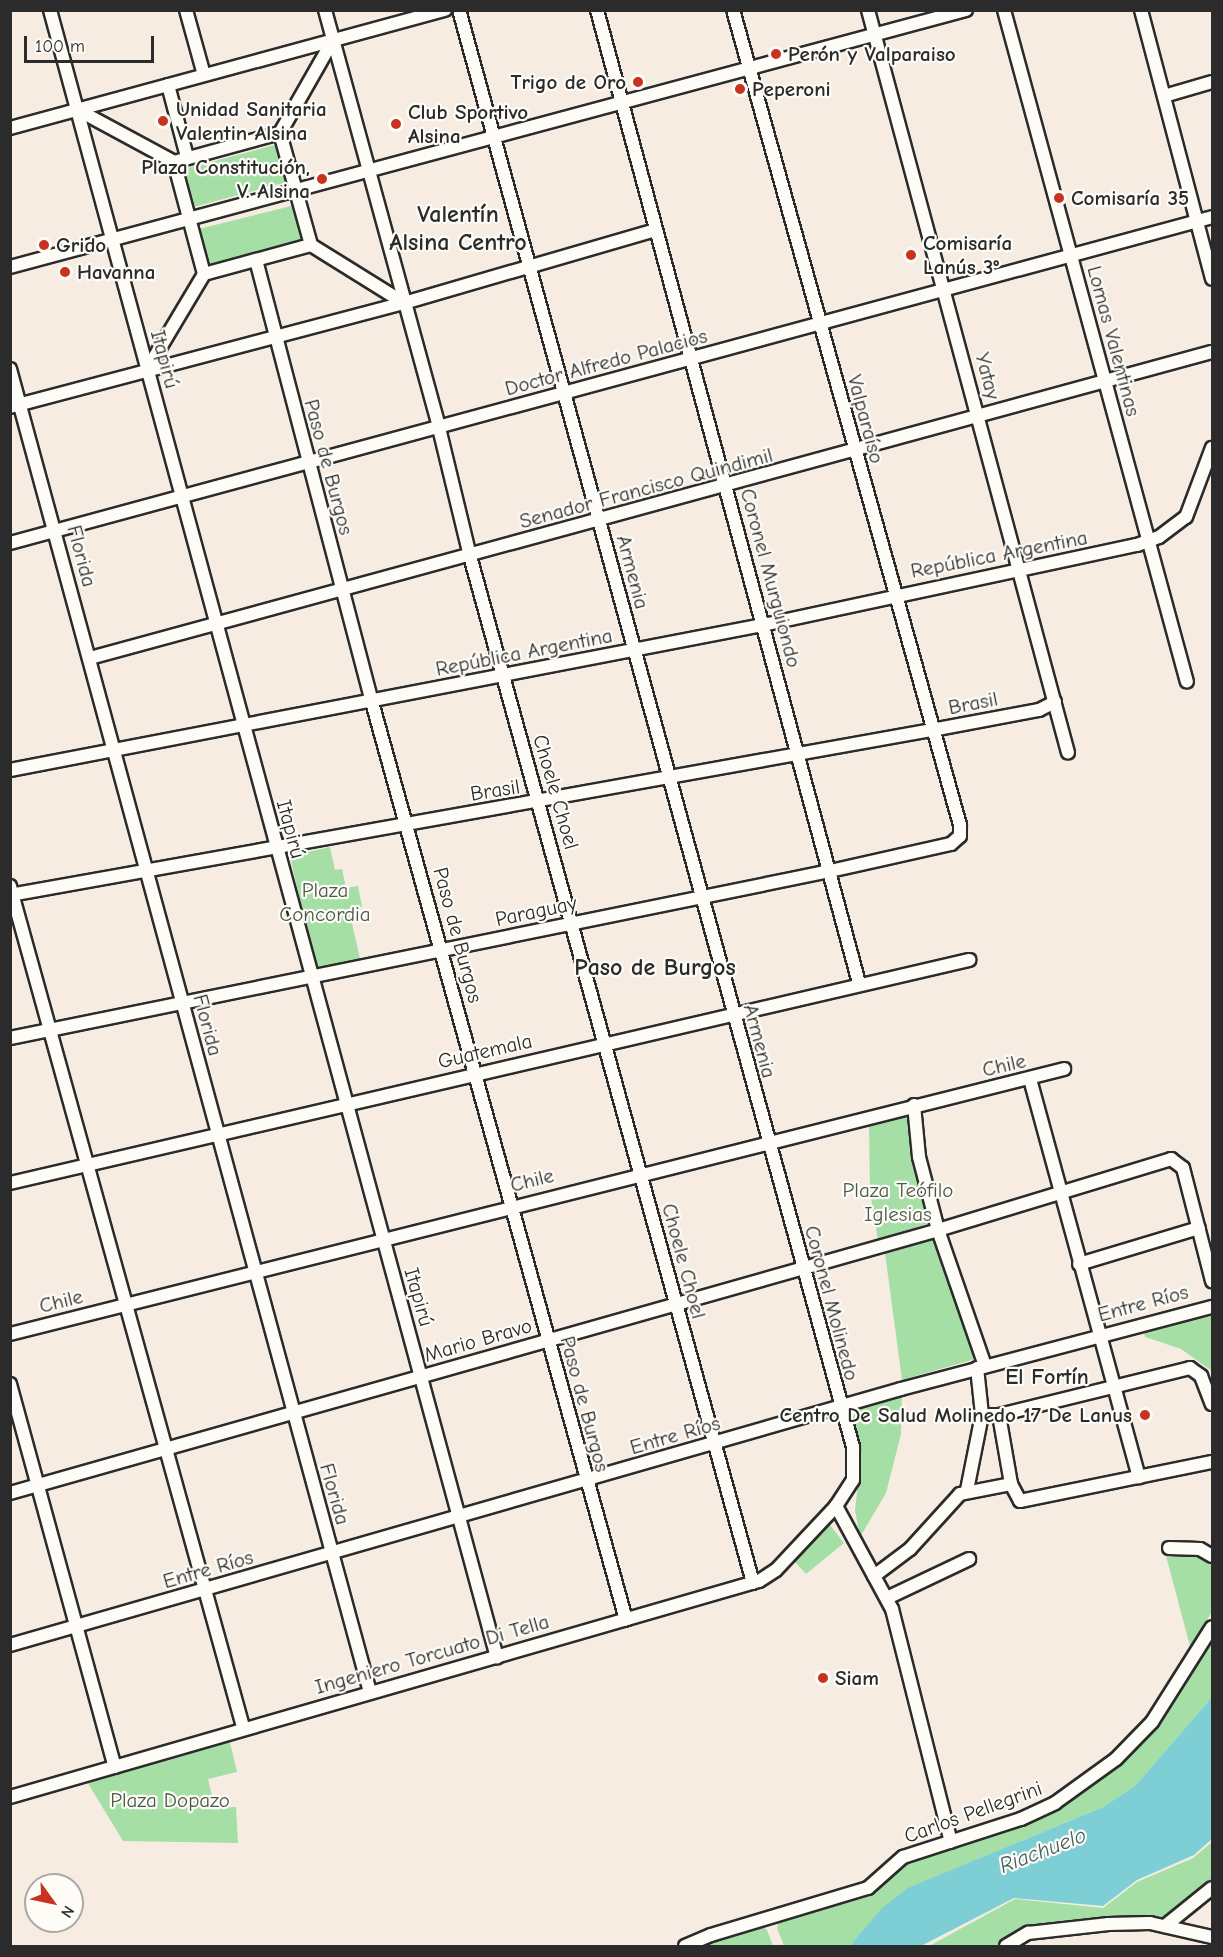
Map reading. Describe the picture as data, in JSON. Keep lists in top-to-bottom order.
{
  "streets": {
    "street": [
      "Lomas Valentinas",
      "Itapirú",
      "Doctor Alfredo Palacios",
      "Yatay",
      "Valparaíso",
      "Paso de Burgos",
      "Senador Francisco Quindimil",
      "República Argentina",
      "Florida",
      "Armenia",
      "Coronel Murguiondo",
      "Brasil",
      "Choele Choel",
      "Paraguay",
      "Guatemala",
      "Chile",
      "Coronel Molinedo",
      "Entre Ríos",
      "Mario Bravo",
      "Ingeniero Torcuato Di Tella",
      "Carlos Pellegrini"
    ]
  },
  "crossings": [
    ["Lomas Valentinas", "Doctor Alfredo Palacios"],
    ["Lomas Valentinas", "Senador Francisco Quindimil"],
    ["Lomas Valentinas", "República Argentina"],
    ["Itapirú", "Doctor Alfredo Palacios"],
    ["Itapirú", "Senador Francisco Quindimil"],
    ["Itapirú", "República Argentina"],
    ["Itapirú", "Brasil"],
    ["Itapirú", "Paraguay"],
    ["Itapirú", "Guatemala"],
    ["Itapirú", "Chile"],
    ["Itapirú", "Entre Ríos"],
    ["Itapirú", "Mario Bravo"],
    ["Itapirú", "Ingeniero Torcuato Di Tella"],
    ["Doctor Alfredo Palacios", "Yatay"],
    ["Doctor Alfredo Palacios", "Valparaíso"],
    ["Doctor Alfredo Palacios", "Paso de Burgos"],
    ["Doctor Alfredo Palacios", "Florida"],
    ["Doctor Alfredo Palacios", "Armenia"],
    ["Doctor Alfredo Palacios", "Coronel Murguiondo"],
    ["Doctor Alfredo Palacios", "Choele Choel"],
    ["Yatay", "Senador Francisco Quindimil"],
    ["Yatay", "República Argentina"],
    ["Yatay", "Brasil"],
    ["Valparaíso", "Senador Francisco Quindimil"],
    ["Valparaíso", "República Argentina"],
    ["Valparaíso", "Brasil"],
    ["Valparaíso", "Paraguay"],
    ["Paso de Burgos", "Senador Francisco Quindimil"],
    ["Paso de Burgos", "República Argentina"],
    ["Paso de Burgos", "Brasil"],
    ["Paso de Burgos", "Paraguay"],
    ["Paso de Burgos", "Guatemala"],
    ["Paso de Burgos", "Chile"],
    ["Paso de Burgos", "Entre Ríos"],
    ["Paso de Burgos", "Mario Bravo"],
    ["Paso de Burgos", "Ingeniero Torcuato Di Tella"],
    ["Senador Francisco Quindimil", "Florida"],
    ["Senador Francisco Quindimil", "Armenia"],
    ["Senador Francisco Quindimil", "Coronel Murguiondo"],
    ["Senador Francisco Quindimil", "Choele Choel"],
    ["República Argentina", "Florida"],
    ["República Argentina", "Armenia"],
    ["República Argentina", "Coronel Murguiondo"],
    ["República Argentina", "Choele Choel"],
    ["Florida", "Brasil"],
    ["Florida", "Paraguay"],
    ["Florida", "Guatemala"],
    ["Florida", "Chile"],
    ["Florida", "Entre Ríos"],
    ["Florida", "Mario Bravo"],
    ["Florida", "Ingeniero Torcuato Di Tella"],
    ["Armenia", "Brasil"],
    ["Armenia", "Paraguay"],
    ["Armenia", "Guatemala"],
    ["Armenia", "Chile"],
    ["Armenia", "Coronel Molinedo"],
    ["Coronel Murguiondo", "Brasil"],
    ["Coronel Murguiondo", "Paraguay"],
    ["Coronel Murguiondo", "Guatemala"],
    ["Brasil", "Choele Choel"],
    ["Choele Choel", "Paraguay"],
    ["Choele Choel", "Guatemala"],
    ["Choele Choel", "Chile"],
    ["Choele Choel", "Entre Ríos"],
    ["Choele Choel", "Mario Bravo"],
    ["Choele Choel", "Ingeniero Torcuato Di Tella"],
    ["Chile", "Coronel Molinedo"],
    ["Coronel Molinedo", "Entre Ríos"],
    ["Coronel Molinedo", "Mario Bravo"],
    ["Coronel Molinedo", "Ingeniero Torcuato Di Tella"]
  ],
  "districts": ["Valentín Alsina Centro", "Paso de Burgos", "El Fortín"],
  "water": ["Riachuelo"],
  "parks": ["Plaza Concordia", "Plaza Teófilo Iglesias", "Plaza Dopazo"],
  "places": [
    "Perón y Valparaiso",
    "Trigo de Oro",
    "Peperoni",
    "Unidad Sanitaria Valentin Alsina",
    "Club Sportivo Alsina",
    "Plaza Constitución, V. Alsina",
    "Comisaría 35",
    "Grido",
    "Comisaría Lanús 3°",
    "Havanna",
    "Centro De Salud Molinedo 17 De Lanus",
    "Siam"
  ],
  "scale_bar": "100 m",
  "north": "bottom right"
}
